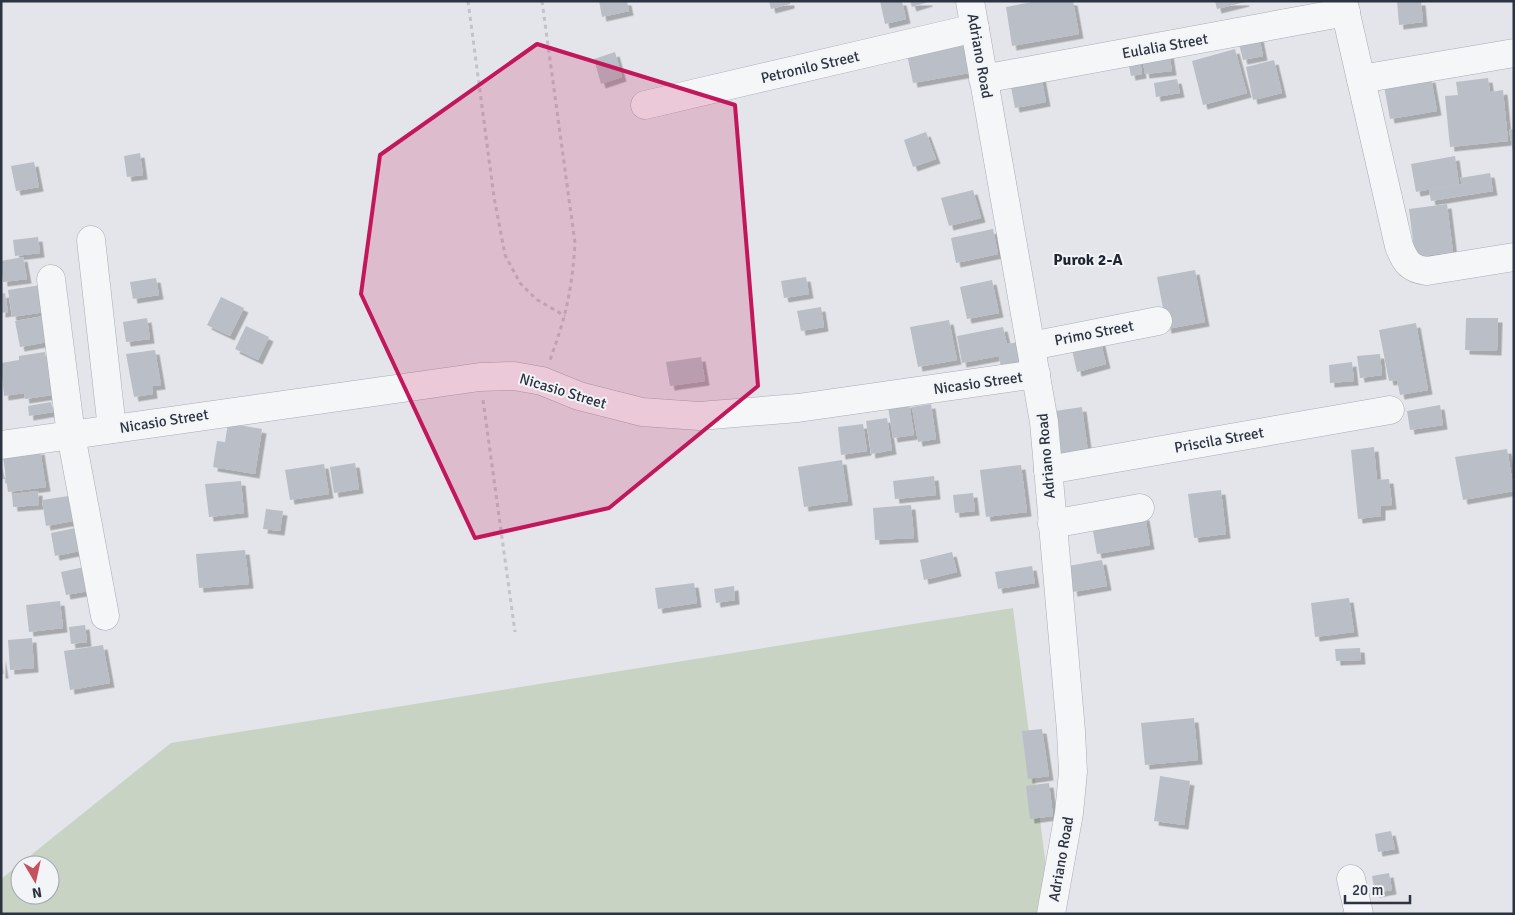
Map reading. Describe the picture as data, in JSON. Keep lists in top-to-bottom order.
{
  "streets": {
    "street": [
      "Eulalia Street",
      "Adriano Road",
      "Petronilo Street",
      "Primo Street",
      "Nicasio Street",
      "Priscila Street"
    ]
  },
  "crossings": [
    ["Eulalia Street", "Adriano Road"],
    ["Adriano Road", "Petronilo Street"],
    ["Adriano Road", "Primo Street"],
    ["Adriano Road", "Nicasio Street"],
    ["Adriano Road", "Priscila Street"]
  ],
  "districts": ["Purok 2-A"],
  "scale_bar": "20 m",
  "north": "bottom"
}
